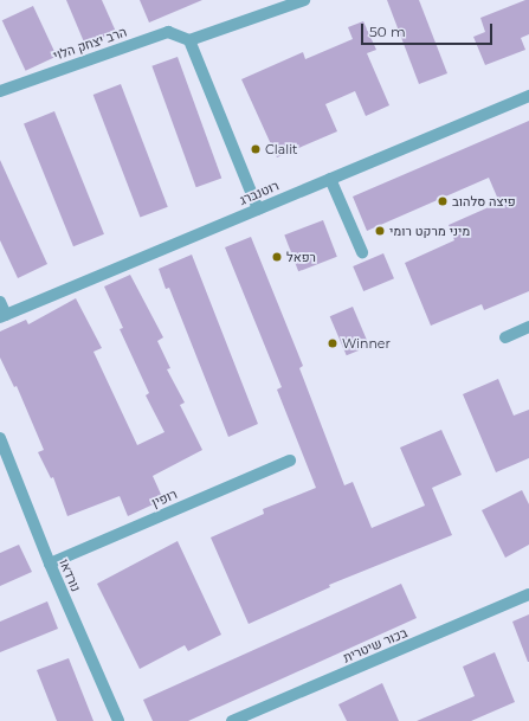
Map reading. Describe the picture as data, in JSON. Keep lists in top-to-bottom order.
{
  "streets": {
    "street": [
      "הרב יצחק הלוי",
      "רוטנברג",
      "רופין",
      "נורדאו",
      "בכור שיטרית"
    ]
  },
  "crossings": [
    ["רופין", "נורדאו"]
  ],
  "places": [
    "Clalit",
    "פיצה סלהוב",
    "מיני מרקט רומי",
    "רפאל",
    "Winner"
  ],
  "scale_bar": "50 m"
}
